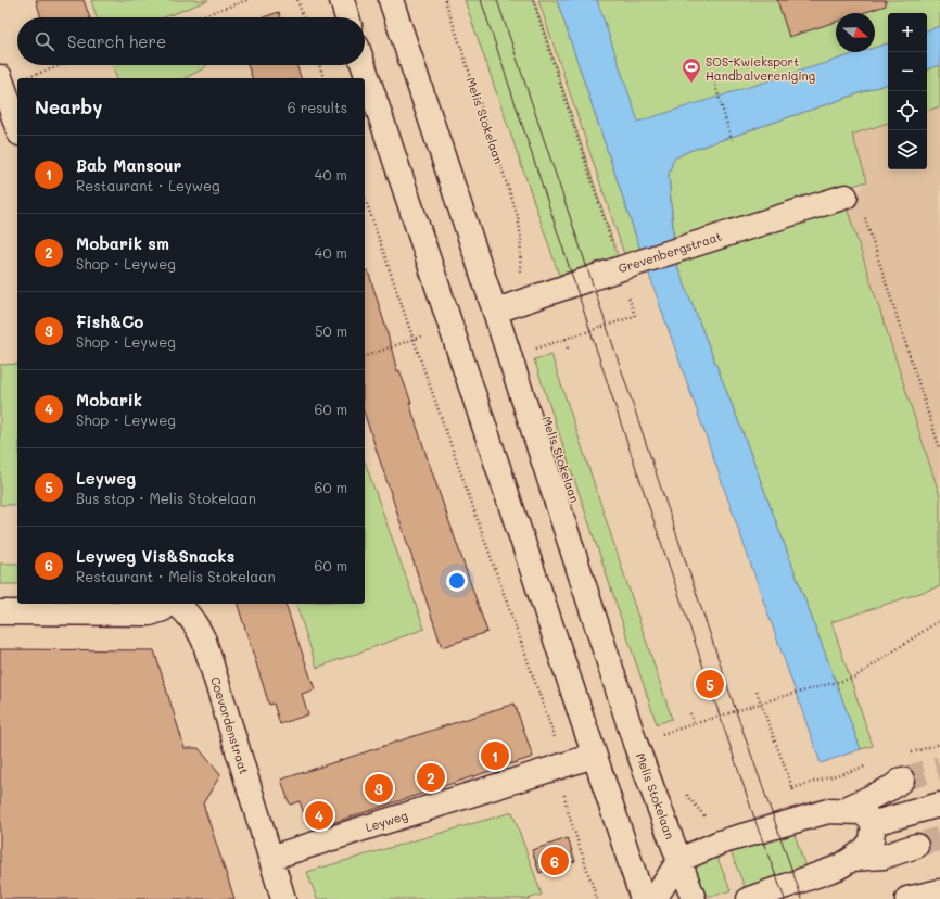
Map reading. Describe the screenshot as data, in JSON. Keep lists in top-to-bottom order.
{
  "streets": {
    "street": [
      "Melis Stokelaan",
      "Grevenbergstraat",
      "Coevordenstraat",
      "Leyweg"
    ]
  },
  "crossings": [
    ["Melis Stokelaan", "Grevenbergstraat"],
    ["Coevordenstraat", "Leyweg"]
  ],
  "places": {
    "sports": ["SOS-Kwieksport Handbalvereniging"]
  },
  "north": "right",
  "page": {
    "map_buttons": ["+", "−"],
    "search": "Search here",
    "heading": ["Nearby", "6 results"],
    "list": [
      {
        "mark": "1",
        "name": "Bab Mansour",
        "note": "Restaurant · Leyweg",
        "value": "40 m"
      },
      {
        "mark": "2",
        "name": "Mobarik sm",
        "note": "Shop · Leyweg",
        "value": "40 m"
      },
      {
        "mark": "3",
        "name": "Fish&Co",
        "note": "Shop · Leyweg",
        "value": "50 m"
      },
      {
        "mark": "4",
        "name": "Mobarik",
        "note": "Shop · Leyweg",
        "value": "60 m"
      },
      {
        "mark": "5",
        "name": "Leyweg",
        "note": "Bus stop · Melis Stokelaan",
        "value": "60 m"
      },
      {
        "mark": "6",
        "name": "Leyweg Vis&Snacks",
        "note": "Restaurant · Melis Stokelaan",
        "value": "60 m"
      }
    ],
    "pins": [
      "5",
      "1",
      "2",
      "3",
      "4",
      "6"
    ]
  }
}
